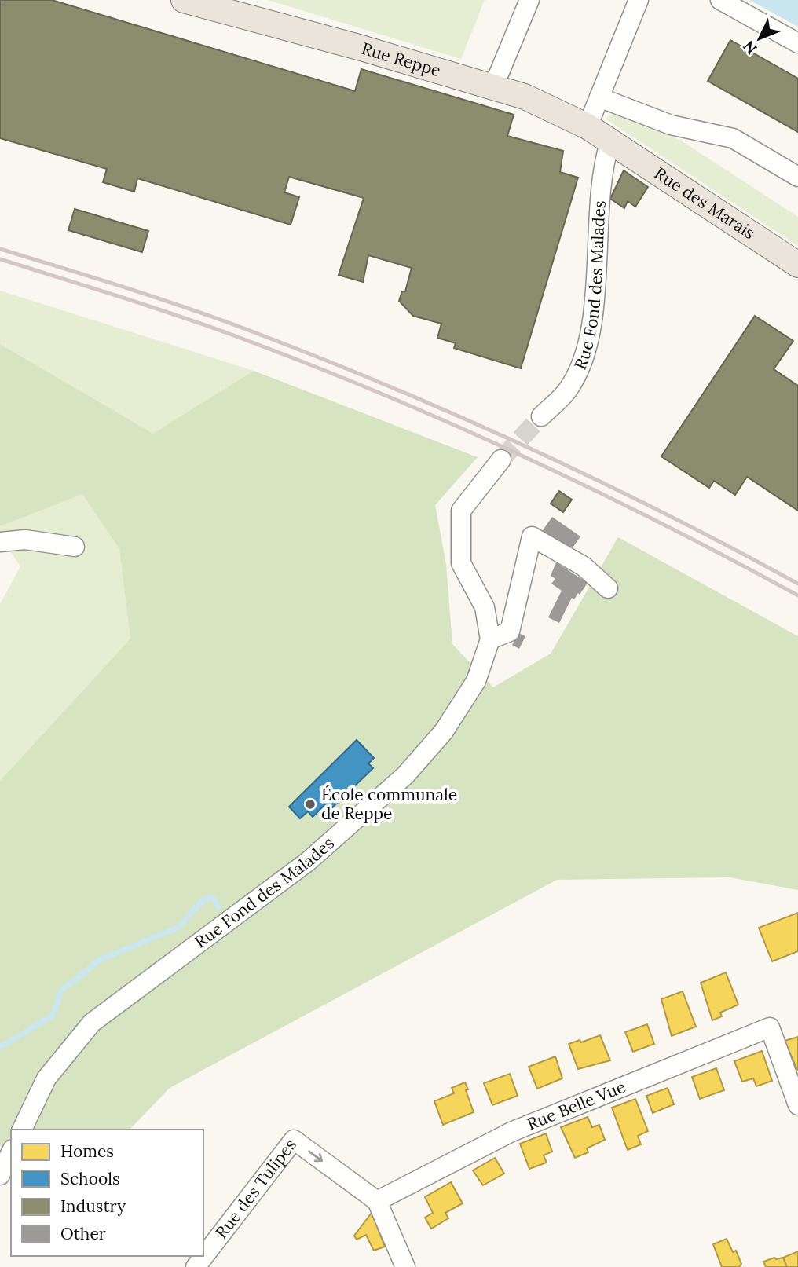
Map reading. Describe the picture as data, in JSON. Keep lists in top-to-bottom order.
{
  "streets": {
    "main road": ["Rue Reppe", "Rue des Marais"],
    "street": ["Rue Fond des Malades", "Rue Belle Vue", "Rue des Tulipes"]
  },
  "crossings": [
    ["Rue Reppe", "Rue des Marais"],
    ["Rue Reppe", "Rue Fond des Malades"],
    ["Rue des Marais", "Rue Fond des Malades"],
    ["Rue Belle Vue", "Rue des Tulipes"]
  ],
  "places": ["École communale de Reppe"],
  "legend": [
    "Homes",
    "Schools",
    "Industry",
    "Other"
  ],
  "north": "bottom left"
}
